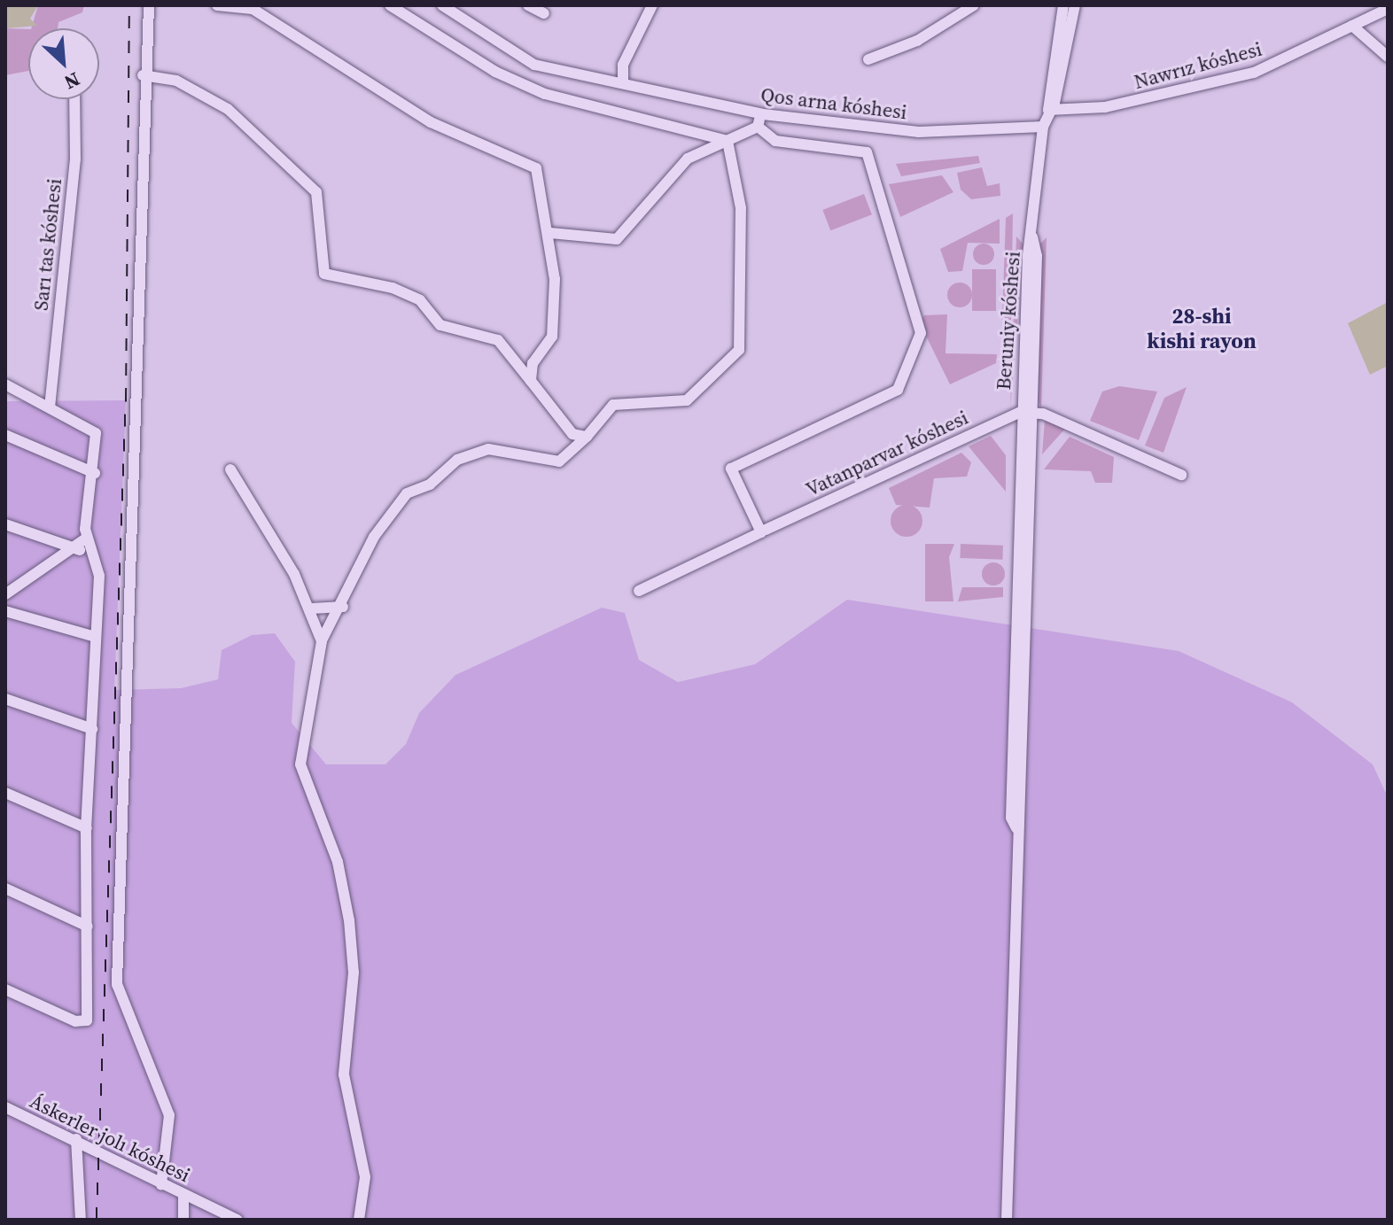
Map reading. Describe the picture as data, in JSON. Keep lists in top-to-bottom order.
{
  "streets": {
    "street": [
      "Nawrız kóshesi",
      "Qos arna kóshesi",
      "Sarı tas kóshesi",
      "Beruniy kóshesi",
      "Vatanparvar kóshesi",
      "Áskerler jolı kóshesi"
    ]
  },
  "crossings": [
    ["Nawrız kóshesi", "Beruniy kóshesi"],
    ["Qos arna kóshesi", "Beruniy kóshesi"],
    ["Beruniy kóshesi", "Vatanparvar kóshesi"]
  ],
  "districts": ["28-shi kishi rayon"],
  "north": "bottom right"
}
